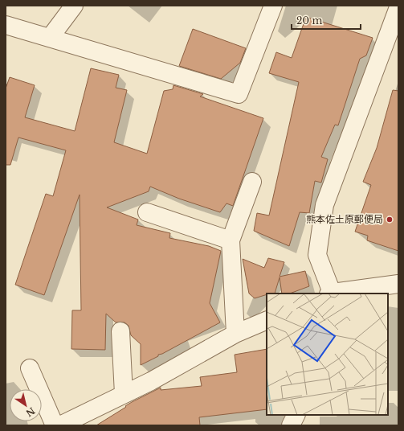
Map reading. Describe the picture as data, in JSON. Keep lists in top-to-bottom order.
{
  "places": ["熊本佐土原郵便局"],
  "scale_bar": "20 m",
  "north": "bottom right"
}
